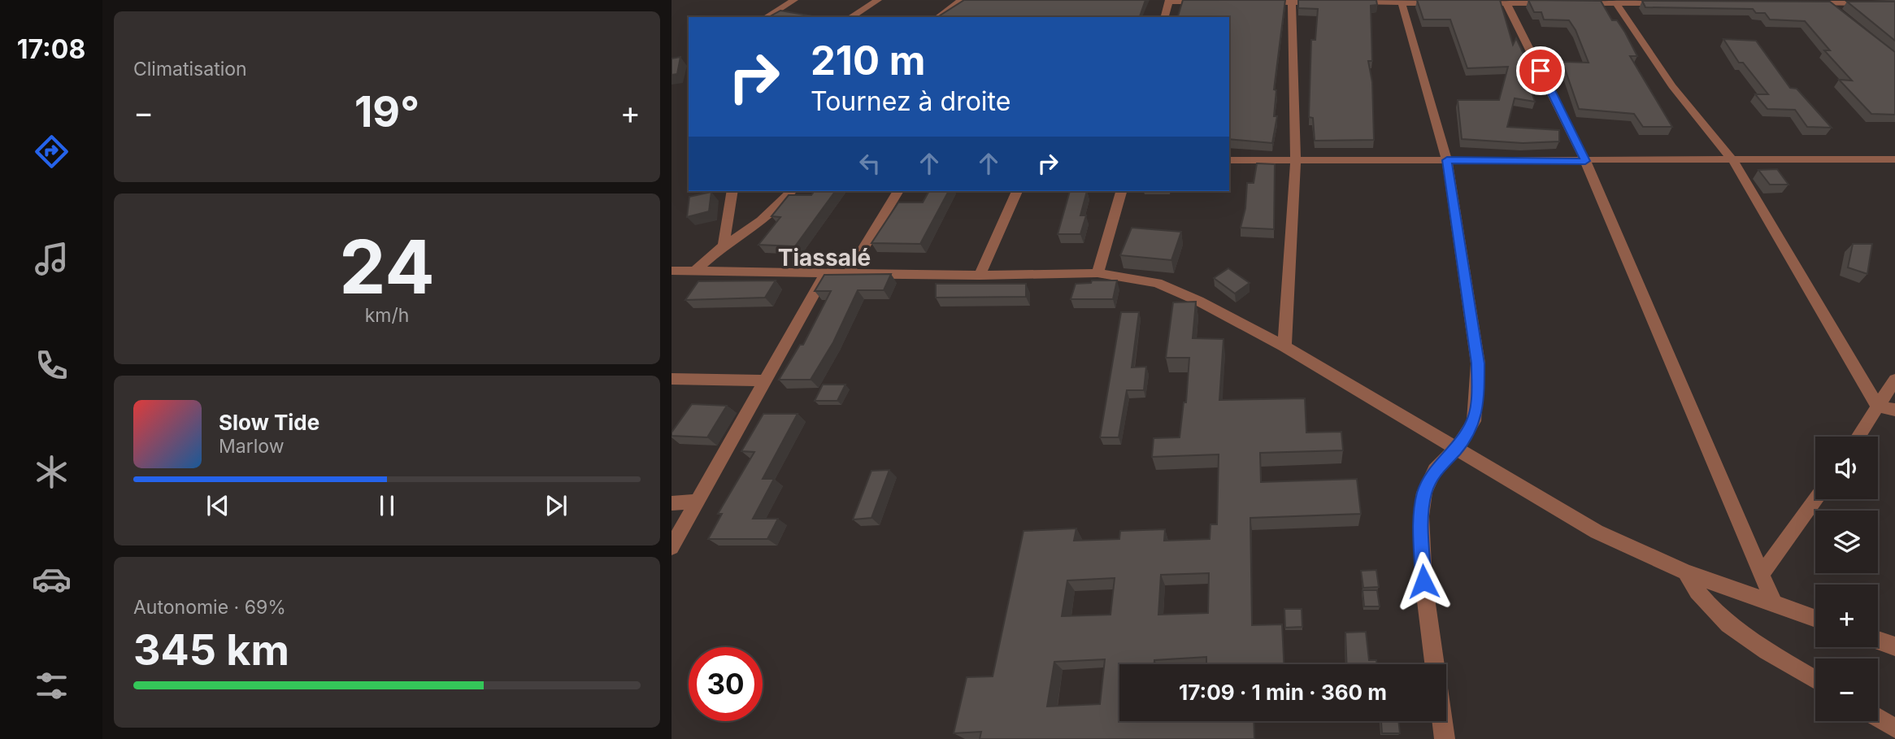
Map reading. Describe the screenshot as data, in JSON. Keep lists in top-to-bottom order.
{
  "districts": ["Tiassalé"],
  "page": {
    "tabs": "17:08",
    "tile": [
      "Climatisation",
      ["24", "km/h"],
      ["Autonomie · 69%", "345 km"]
    ],
    "turn": ["210 m", "Tournez à droite"],
    "heat": ["−", "19°", "+"],
    "song": ["Slow Tide", "Marlow"],
    "map_buttons": ["+", "−"],
    "limit": "30",
    "trip": "17:09 · 1 min · 360 m"
  }
}
